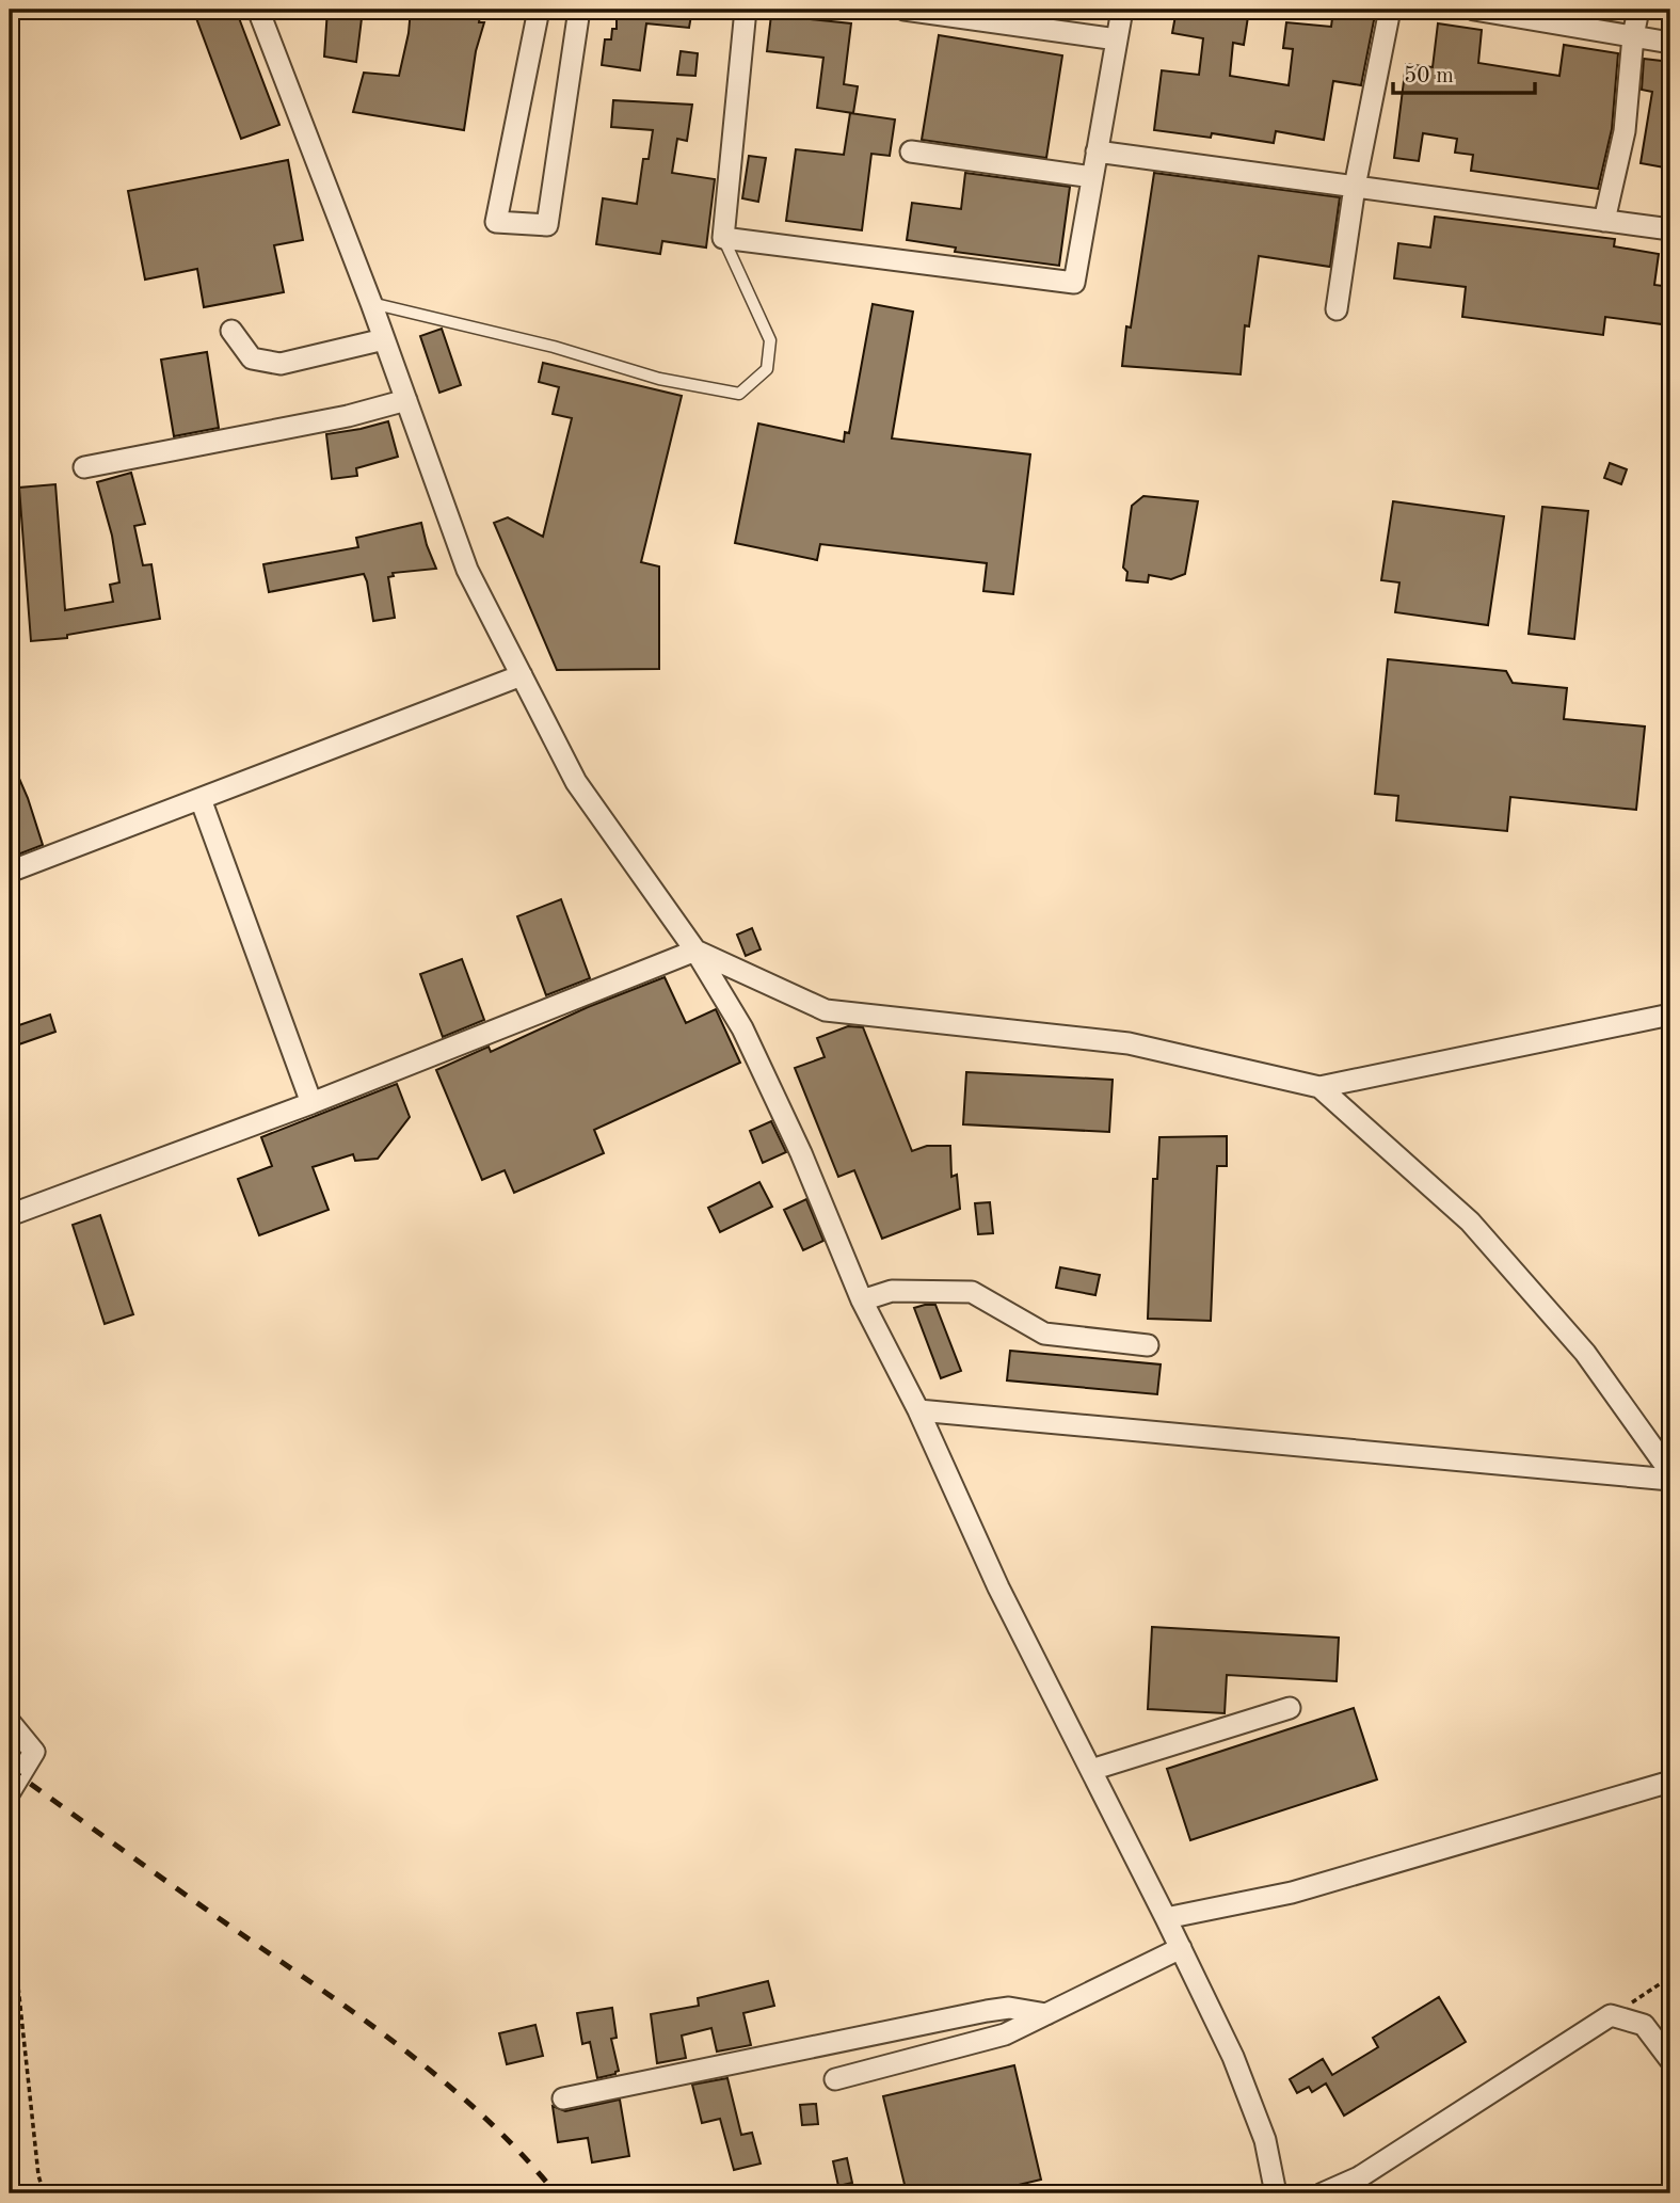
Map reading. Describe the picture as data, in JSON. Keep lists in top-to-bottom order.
{
  "scale_bar": "50 m"
}
